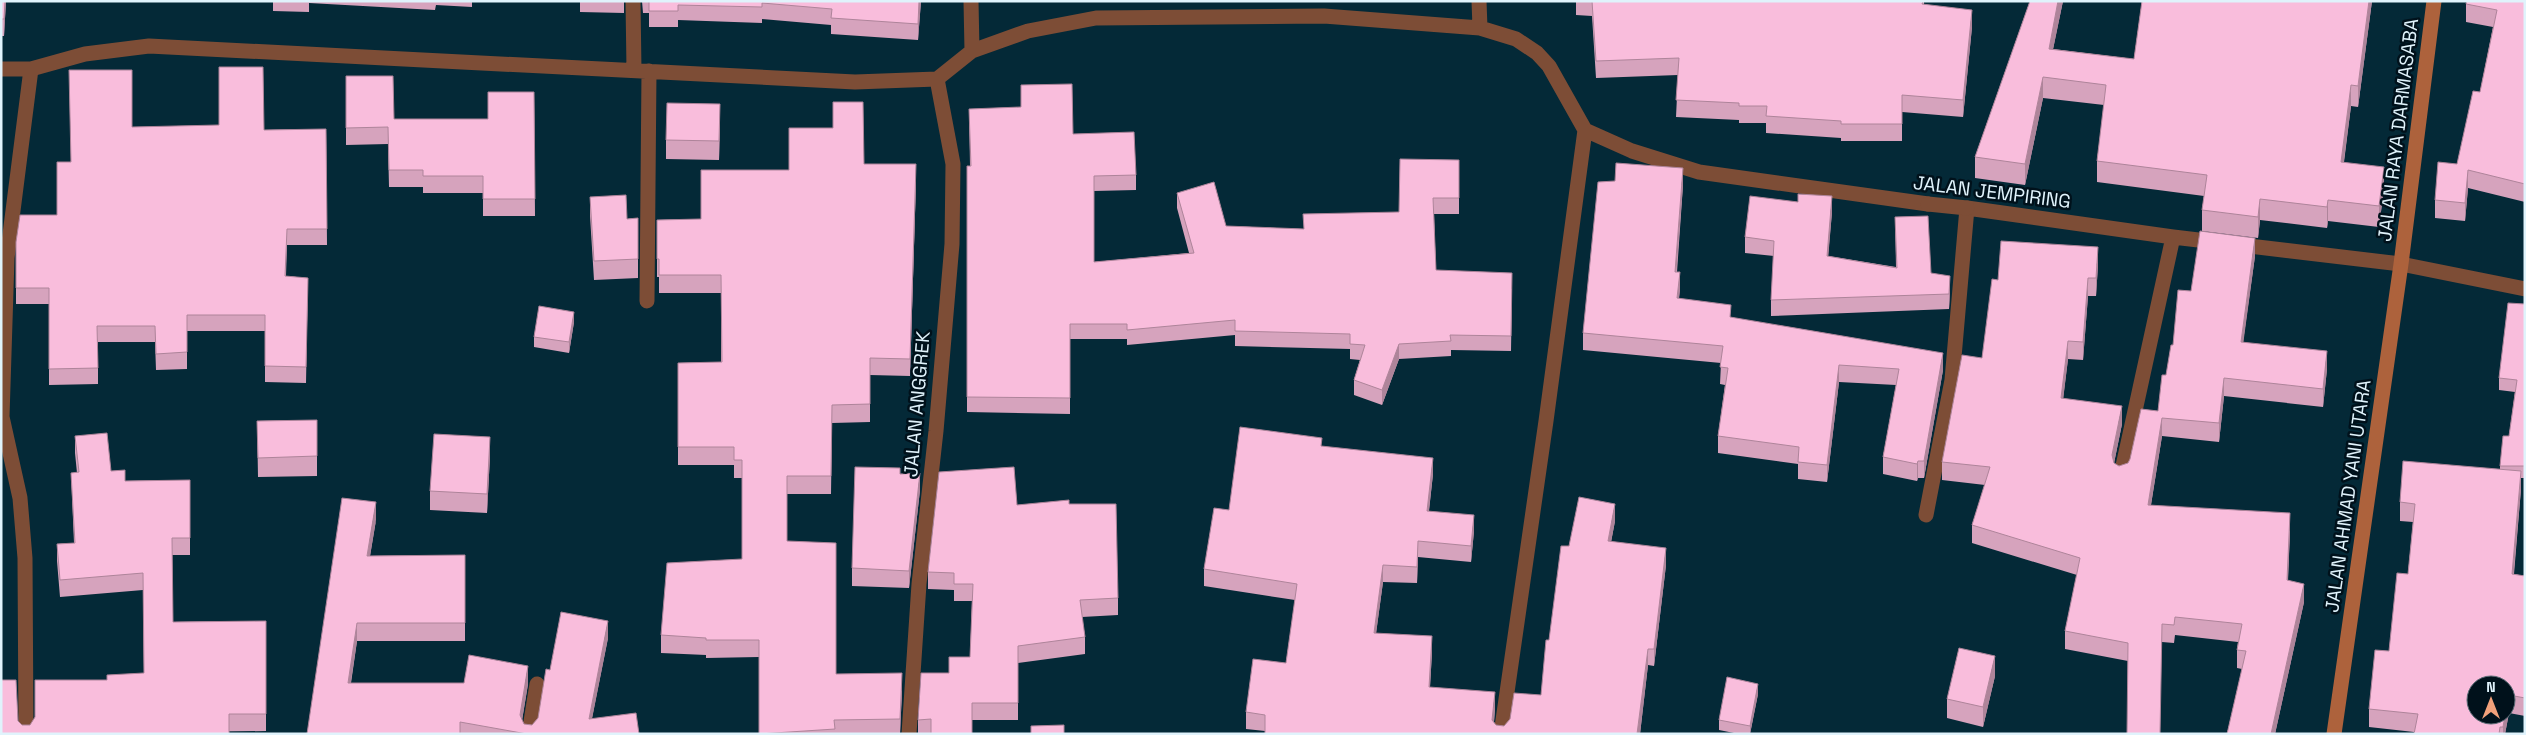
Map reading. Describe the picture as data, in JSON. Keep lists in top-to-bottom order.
{
  "streets": {
    "main road": ["JALAN RAYA DARMASABA", "JALAN AHMAD YANI UTARA"],
    "street": ["JALAN JEMPIRING", "JALAN ANGGREK"]
  },
  "crossings": [
    ["JALAN RAYA DARMASABA", "JALAN JEMPIRING"],
    ["JALAN RAYA DARMASABA", "JALAN AHMAD YANI UTARA"],
    ["JALAN JEMPIRING", "JALAN AHMAD YANI UTARA"]
  ],
  "north": "top"
}
